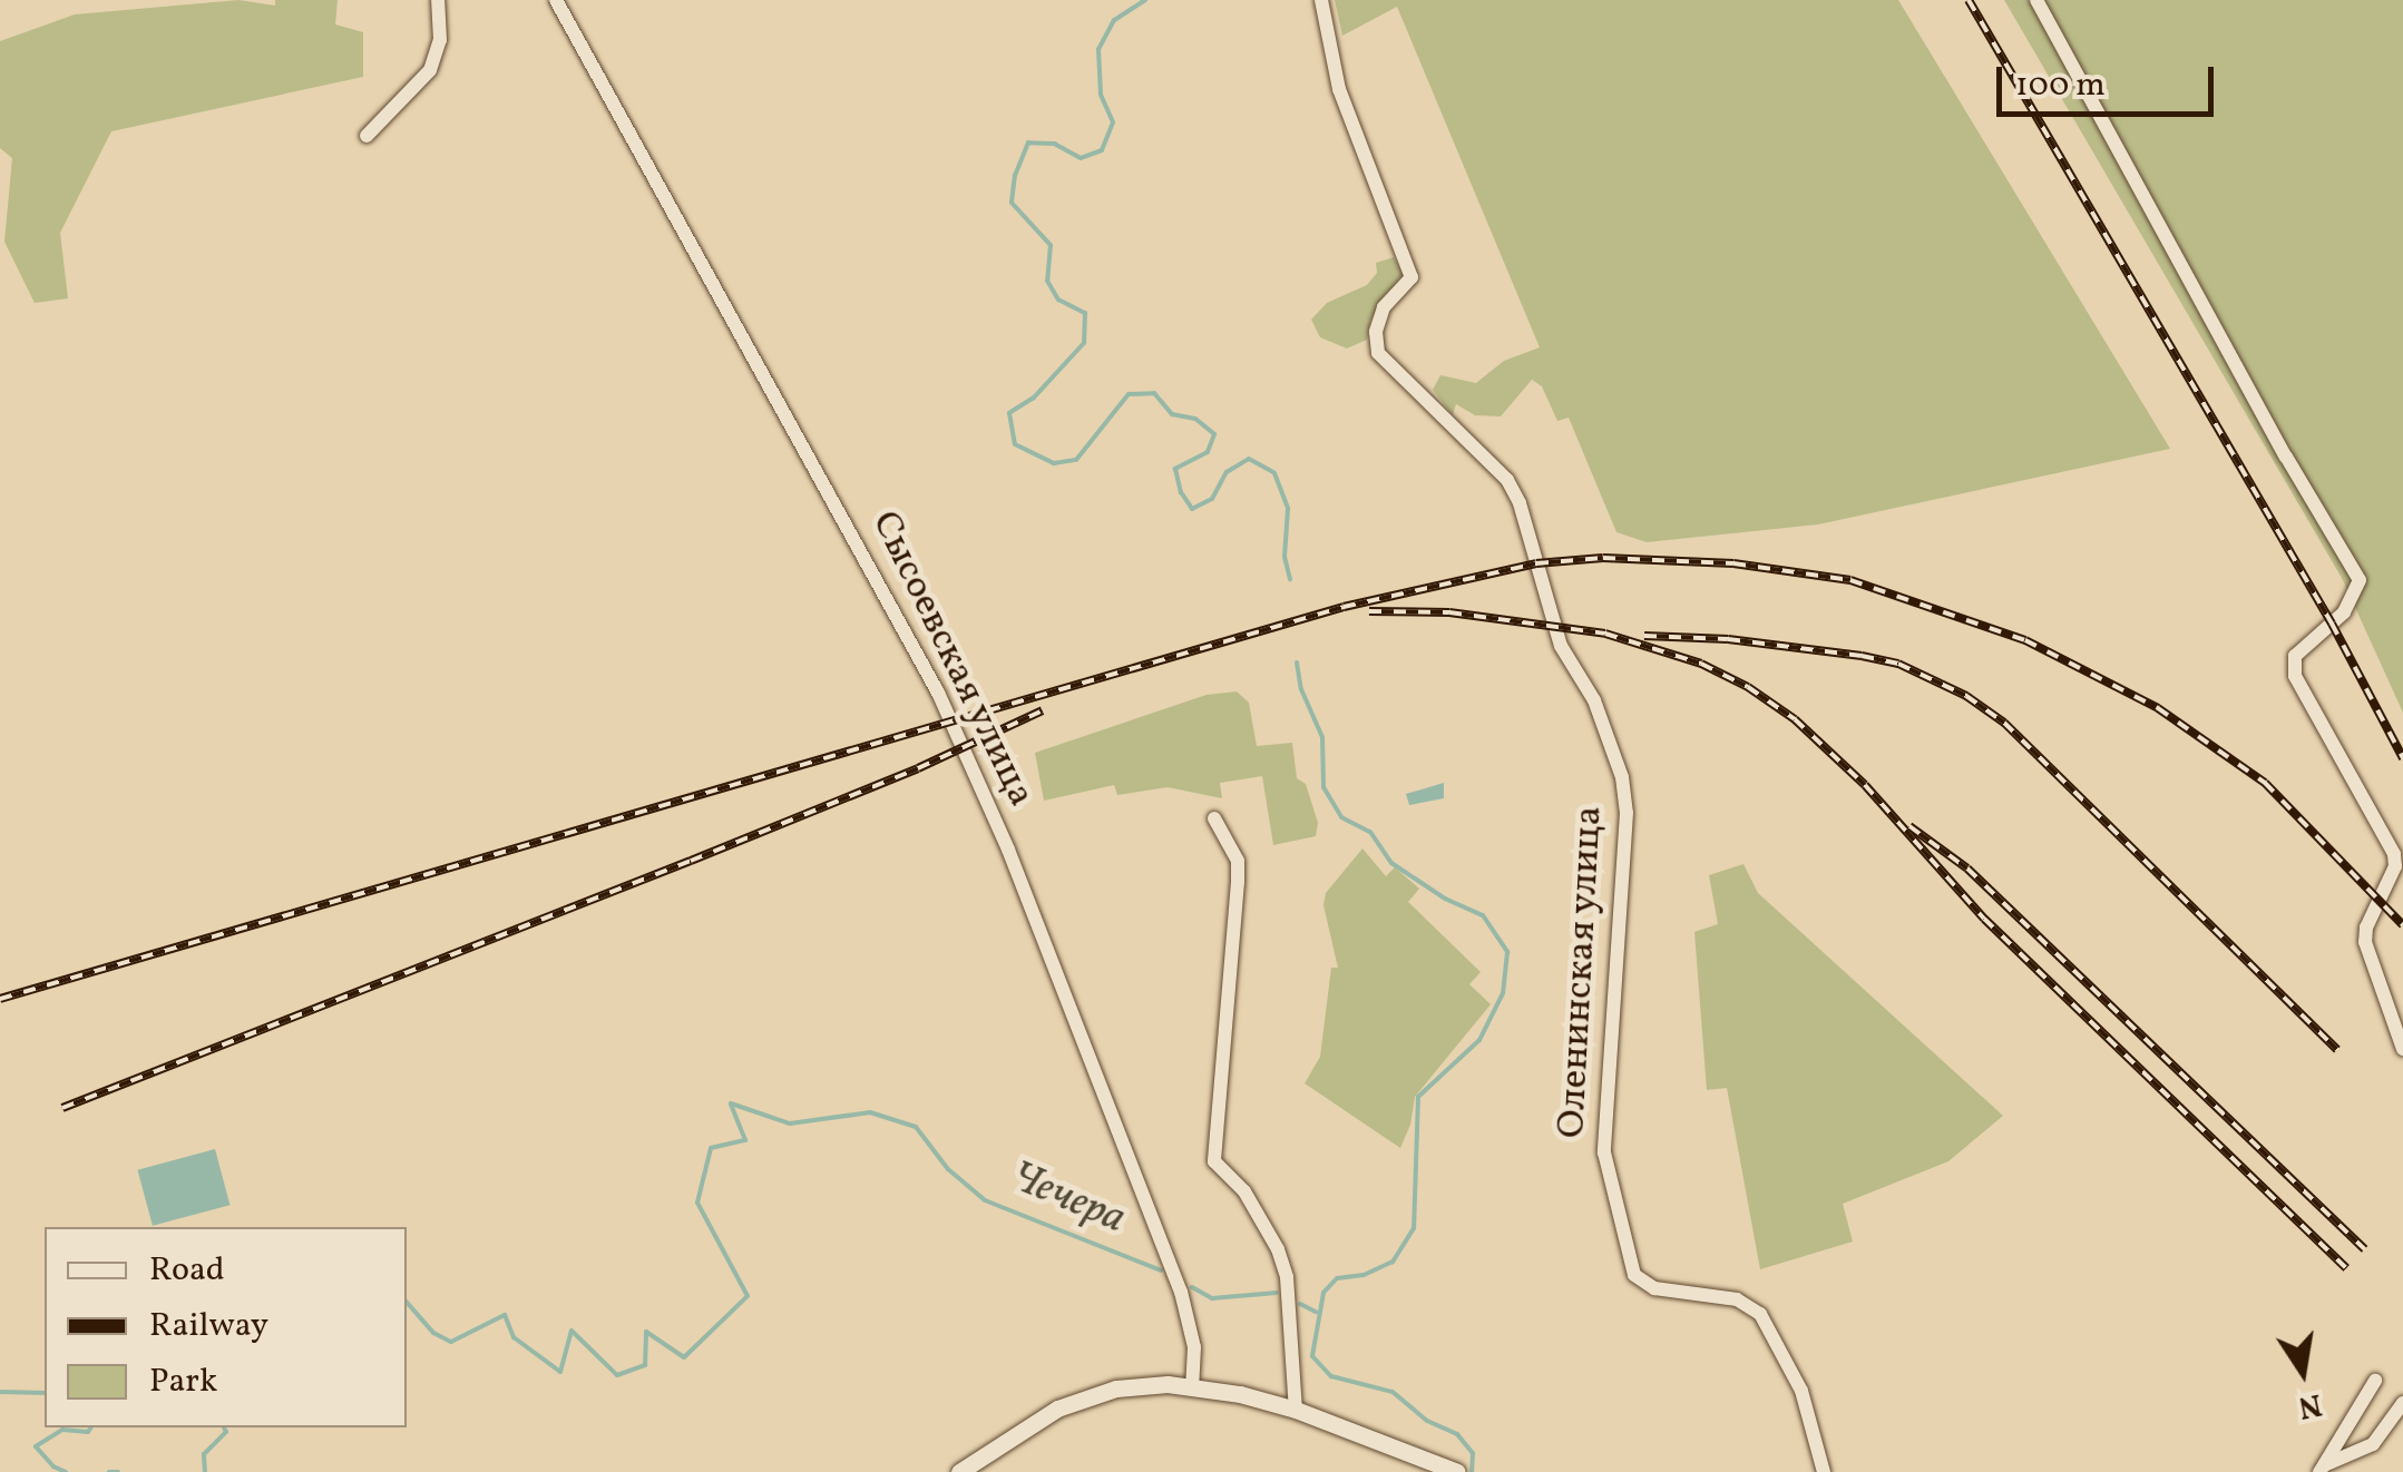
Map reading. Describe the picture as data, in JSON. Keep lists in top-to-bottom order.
{
  "streets": {
    "street": ["Сысоевская улица", "Оленинская улица"]
  },
  "water": ["Чечера"],
  "legend": ["Road", "Railway", "Park"],
  "scale_bar": "100 m",
  "north": "bottom"
}
